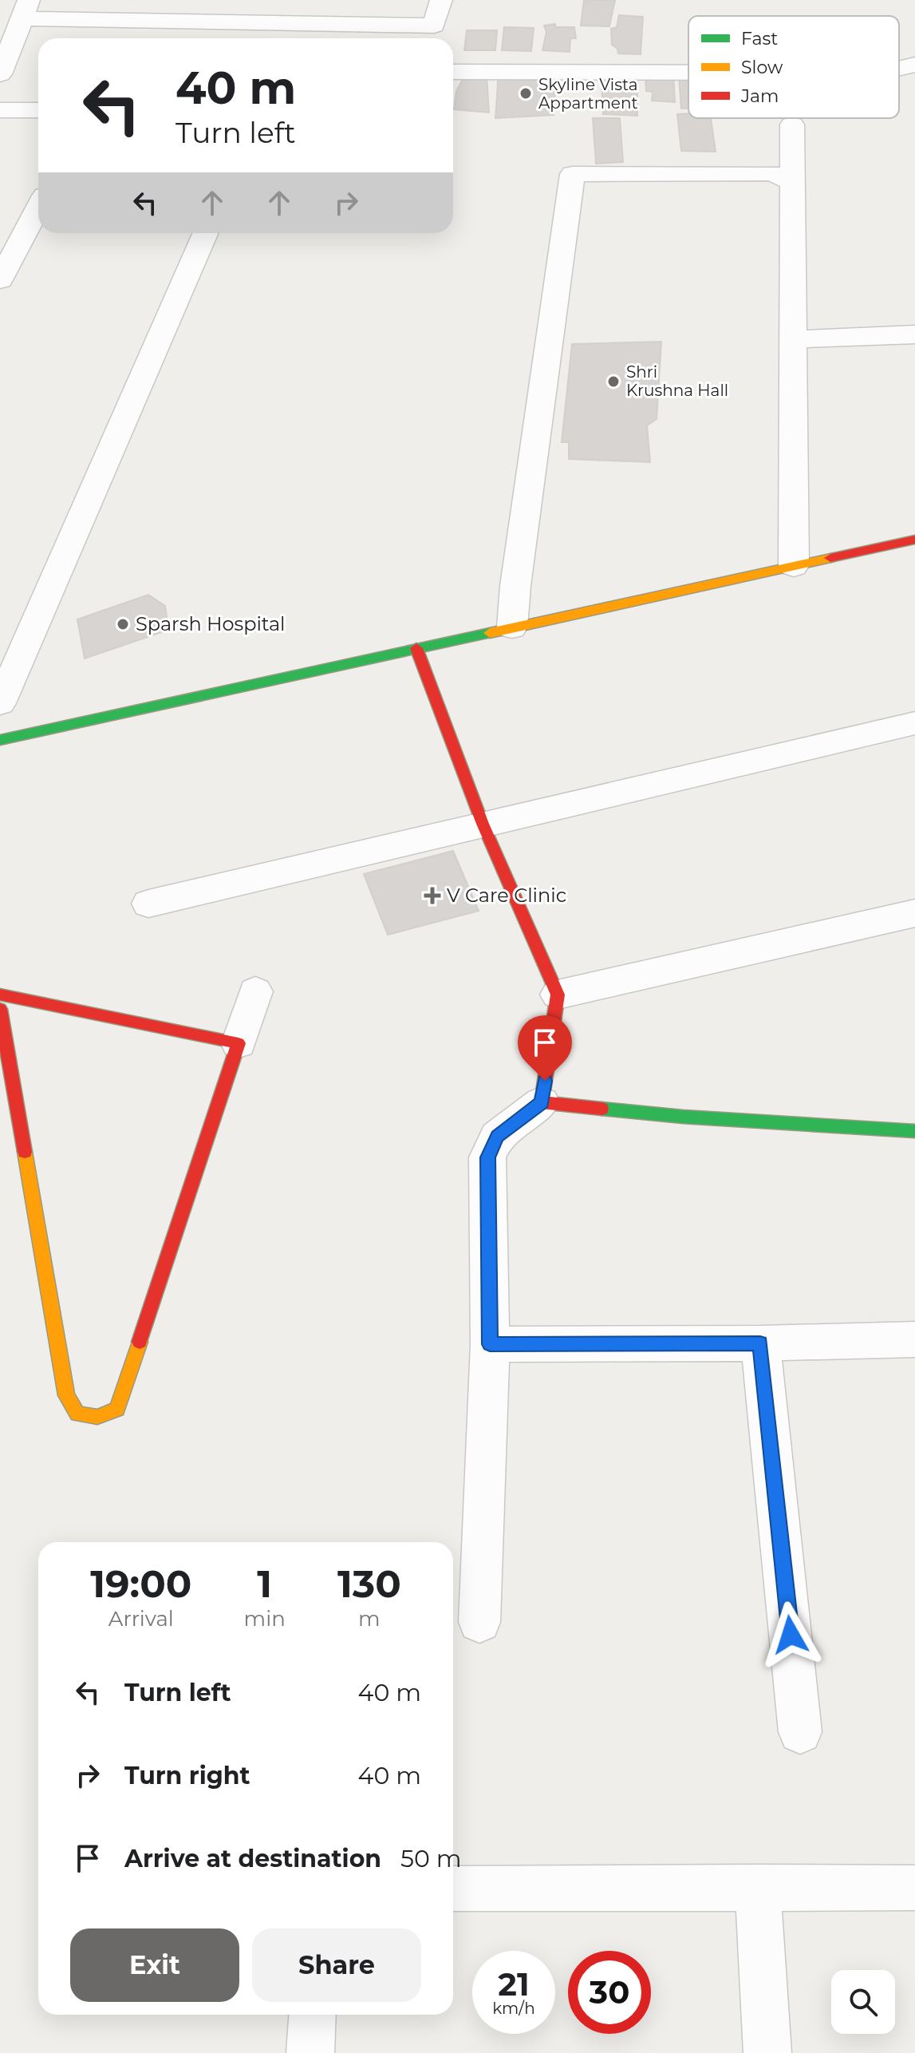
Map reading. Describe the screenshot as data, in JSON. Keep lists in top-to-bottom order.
{
  "places": {
    "other": ["Skyline Vista Appartment", "Shri Krushna Hall", "Sparsh Hospital"],
    "health": ["V Care Clinic"]
  },
  "legend": ["Fast", "Slow", "Jam"],
  "page": {
    "turn": ["40 m", "Turn left"],
    "eta": [
      "19:00",
      "Arrival",
      "1",
      "min",
      "130",
      "m"
    ],
    "list": [
      {
        "name": "Turn left",
        "value": "40 m"
      },
      {
        "name": "Turn right",
        "value": "40 m"
      },
      {
        "name": "Arrive at destination",
        "value": "50 m"
      }
    ],
    "buttons": ["Exit", "Share"],
    "speed": "21 km/h",
    "limit": "30"
  }
}
